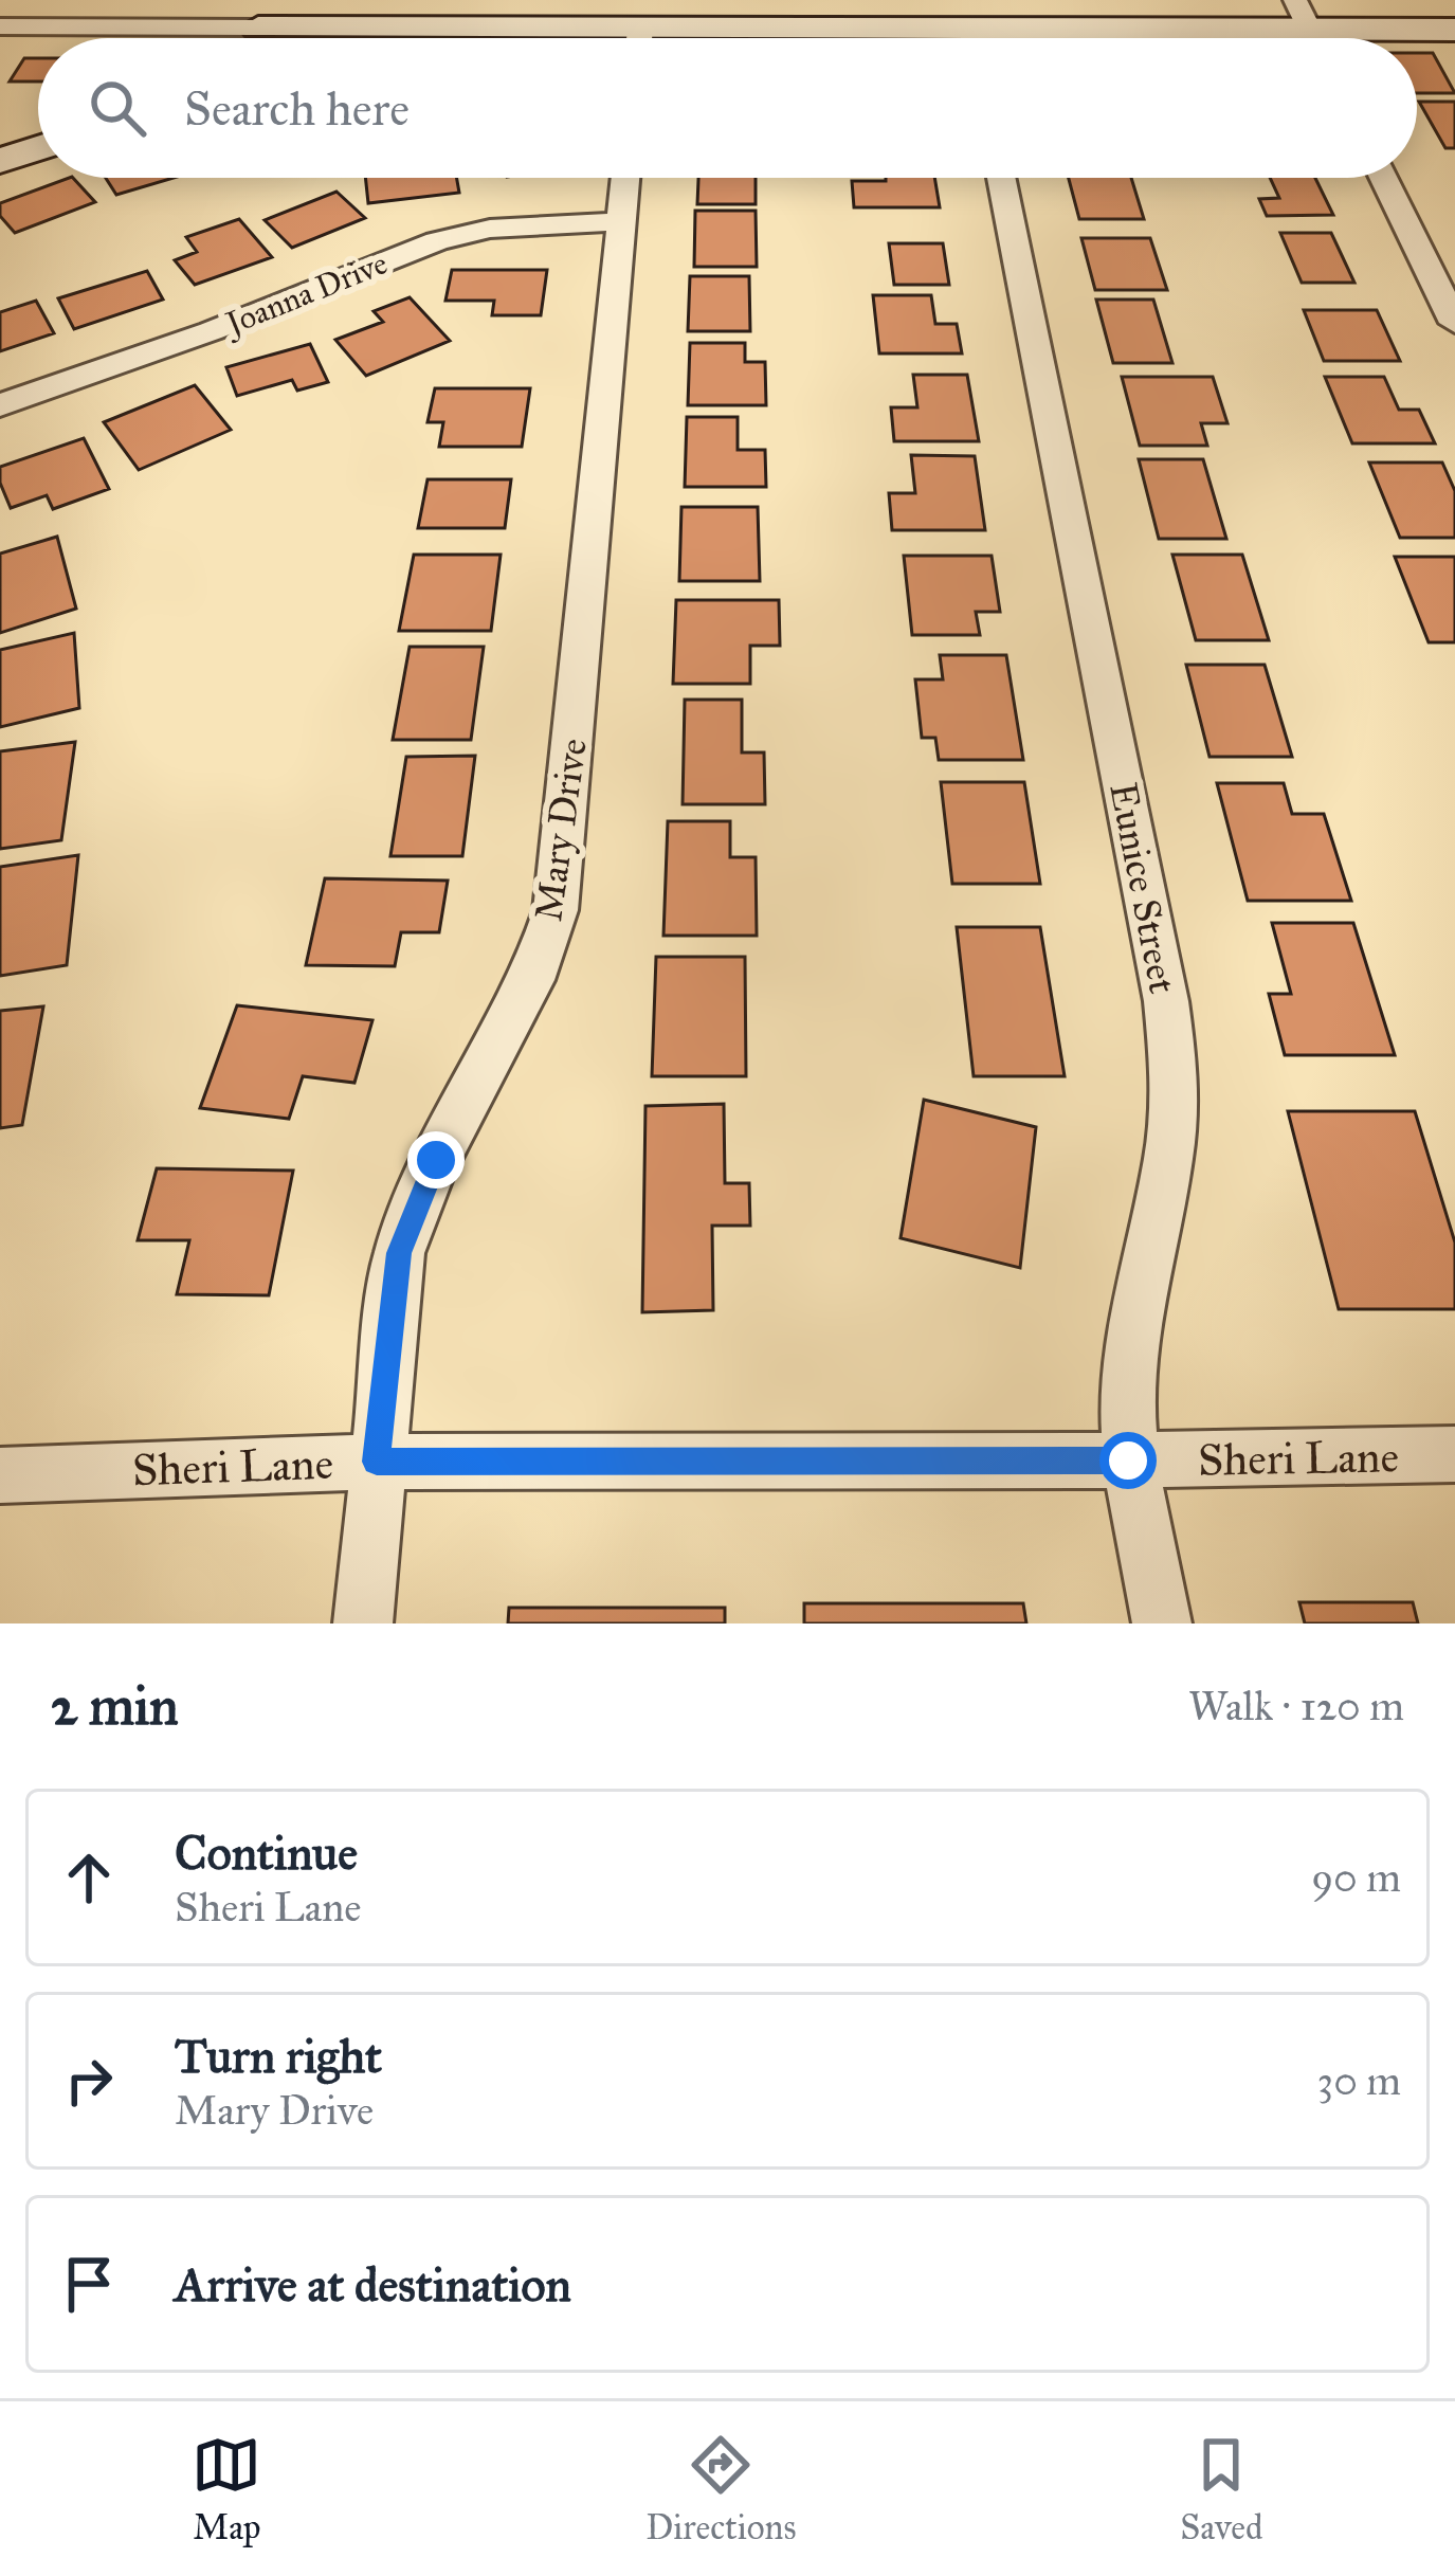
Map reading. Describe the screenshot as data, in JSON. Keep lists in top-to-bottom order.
{
  "streets": {
    "street": [
      "Joanna Drive",
      "Mary Drive",
      "Eunice Street",
      "Sheri Lane"
    ]
  },
  "crossings": [
    ["Joanna Drive", "Mary Drive"],
    ["Mary Drive", "Sheri Lane"],
    ["Eunice Street", "Sheri Lane"]
  ],
  "page": {
    "search": "Search here",
    "heading": ["2 min", "Walk · 120 m"],
    "list": [
      ["Continue", "Sheri Lane", "90 m"],
      ["Turn right", "Mary Drive", "30 m"],
      "Arrive at destination"
    ],
    "nav": ["Map", "Directions", "Saved"]
  }
}
